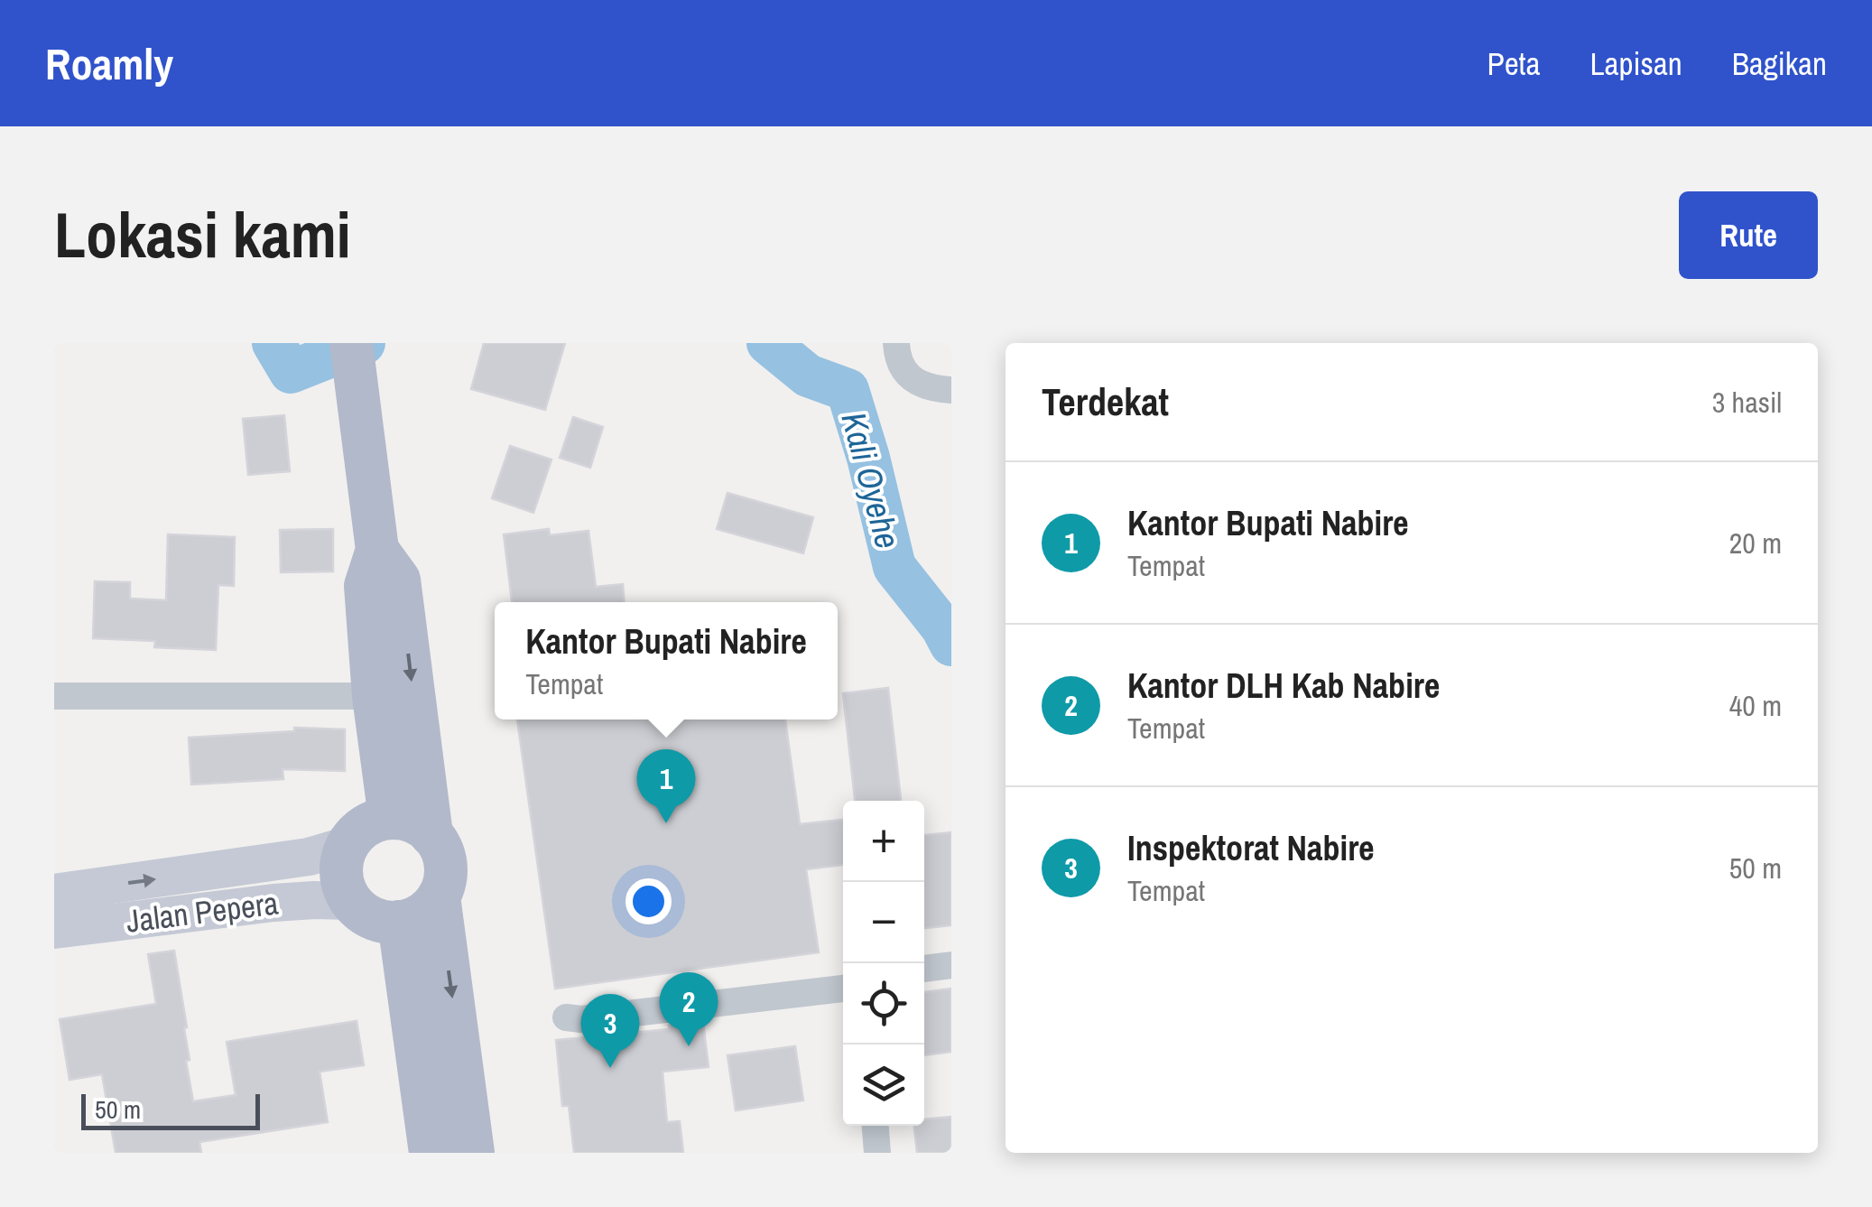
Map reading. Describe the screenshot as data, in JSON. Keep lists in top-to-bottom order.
{
  "streets": {
    "main road": ["Jalan Pepera"]
  },
  "water": ["Kali Oyehe"],
  "scale_bar": "50 m",
  "page": {
    "header": "Roamly",
    "nav": ["Peta", "Lapisan", "Bagikan"],
    "buttons": "Rute",
    "title": "Lokasi kami",
    "heading": ["Terdekat", "3 hasil"],
    "list": [
      {
        "mark": "1",
        "name": "Kantor Bupati Nabire",
        "note": "Tempat",
        "value": "20 m"
      },
      {
        "mark": "2",
        "name": "Kantor DLH Kab Nabire",
        "note": "Tempat",
        "value": "40 m"
      },
      {
        "mark": "3",
        "name": "Inspektorat Nabire",
        "note": "Tempat",
        "value": "50 m"
      }
    ],
    "popup": ["Kantor Bupati Nabire", "Tempat"],
    "pins": ["1", "2", "3"],
    "map_buttons": ["+", "−"],
    "scale": "50 m"
  }
}
